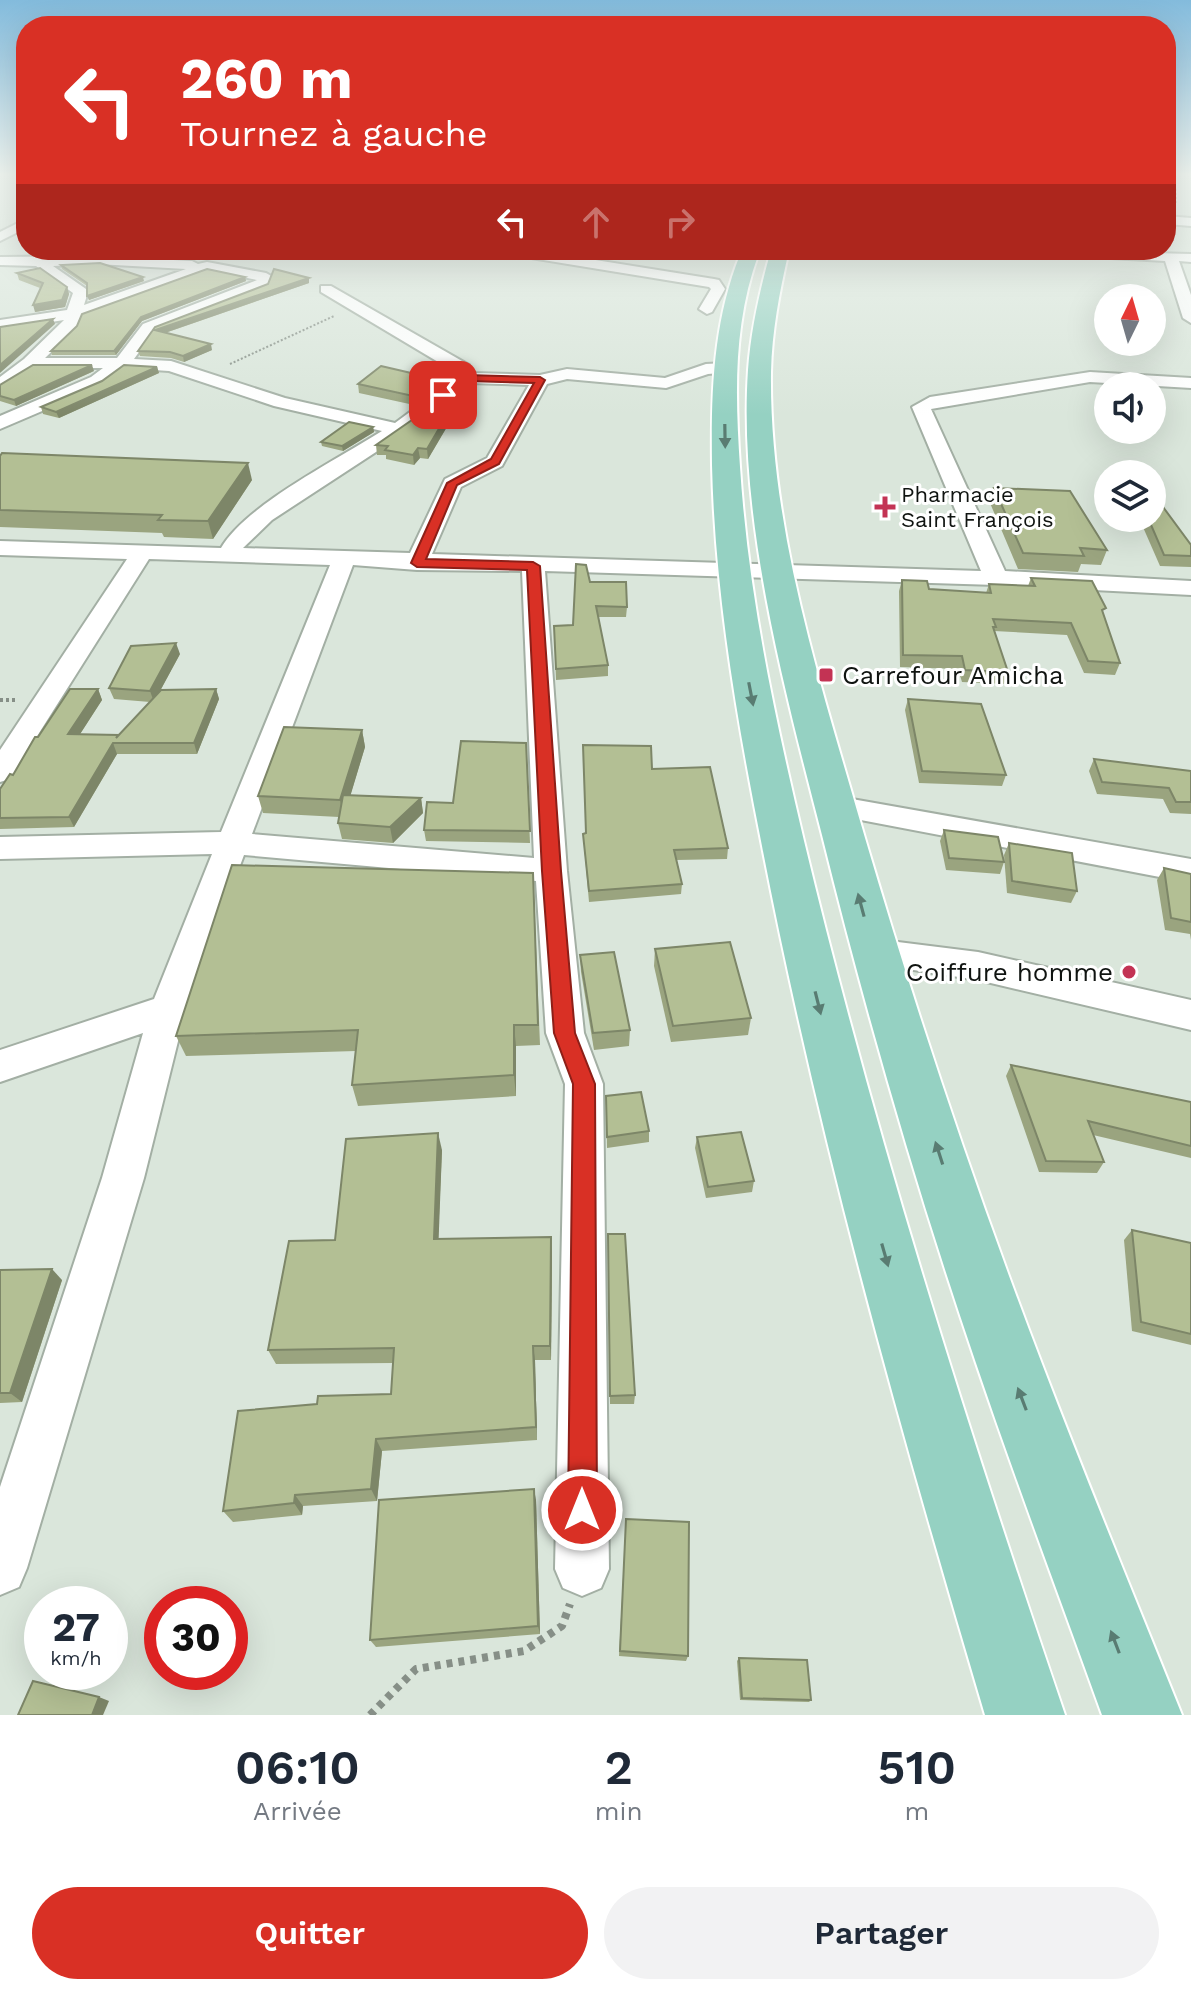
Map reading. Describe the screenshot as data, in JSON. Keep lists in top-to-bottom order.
{
  "places": {
    "health": ["Pharmacie Saint François"],
    "transit": ["Carrefour Amicha"],
    "other": ["Coiffure homme"]
  },
  "north": "top",
  "page": {
    "turn": ["260 m", "Tournez à gauche"],
    "speed": "27 km/h",
    "limit": "30",
    "eta": [
      "06:10",
      "Arrivée",
      "2",
      "min",
      "510",
      "m"
    ],
    "buttons": ["Quitter", "Partager"]
  }
}
